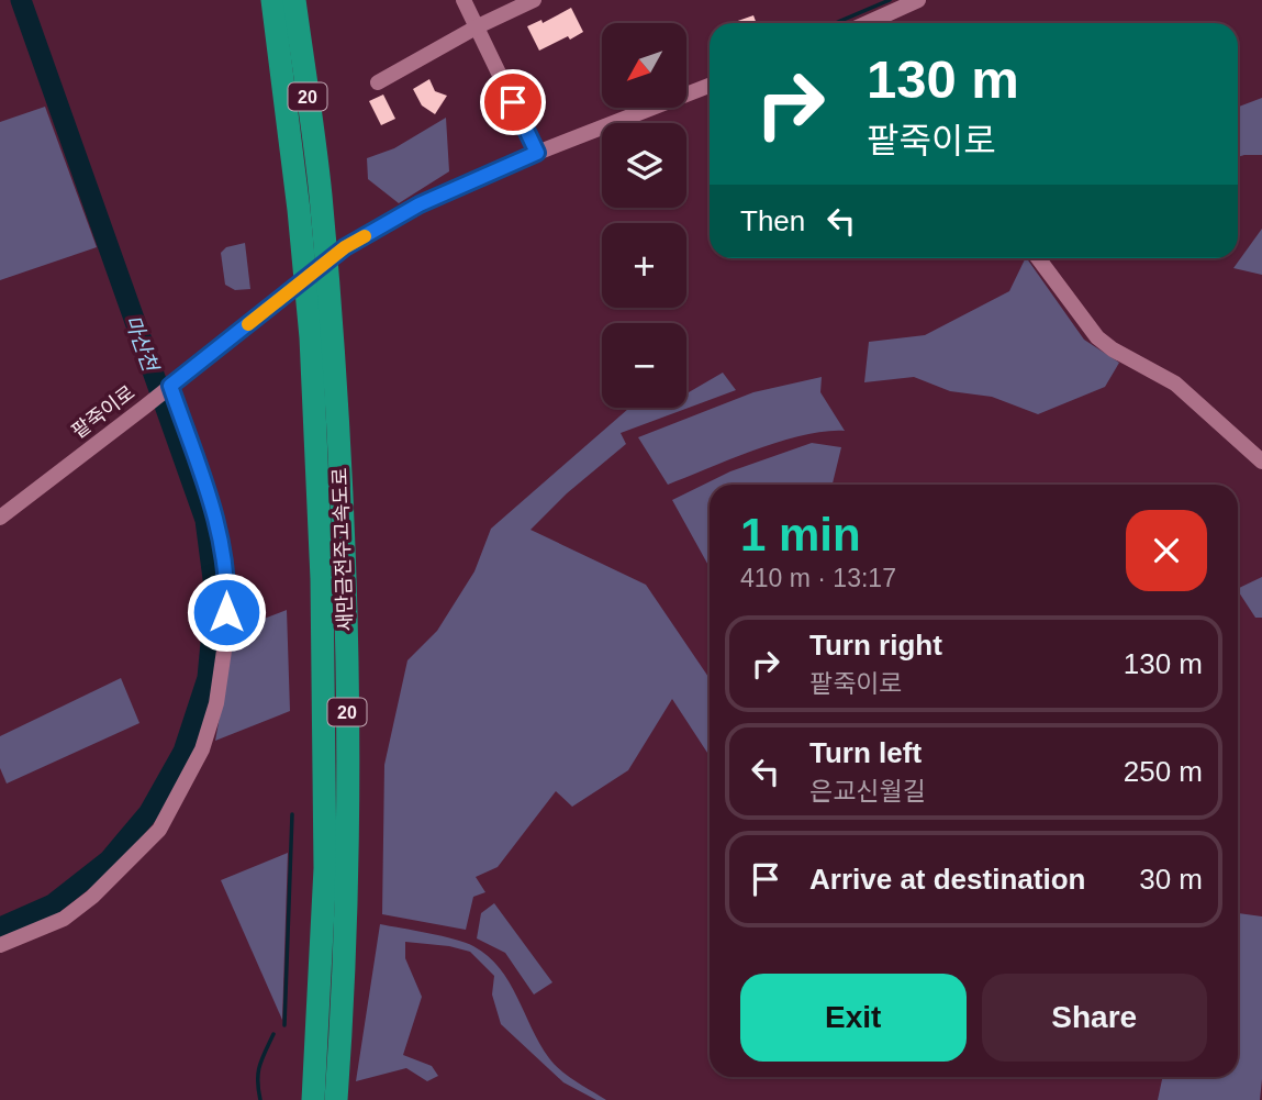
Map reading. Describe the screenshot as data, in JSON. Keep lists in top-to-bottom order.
{
  "streets": {
    "highway": ["20", "새만금전주고속도로"],
    "street": ["팥죽이로"]
  },
  "water": ["마산천"],
  "north": "bottom left",
  "page": {
    "map_buttons": ["+", "−"],
    "turn": ["130 m", "팥죽이로"],
    "then": "Then",
    "heading": ["1 min", "410 m · 13:17"],
    "list": [
      {
        "name": "Turn right",
        "note": "팥죽이로",
        "value": "130 m"
      },
      {
        "name": "Turn left",
        "note": "은교신월길",
        "value": "250 m"
      },
      {
        "name": "Arrive at destination",
        "value": "30 m"
      }
    ],
    "buttons": ["Exit", "Share"]
  }
}
